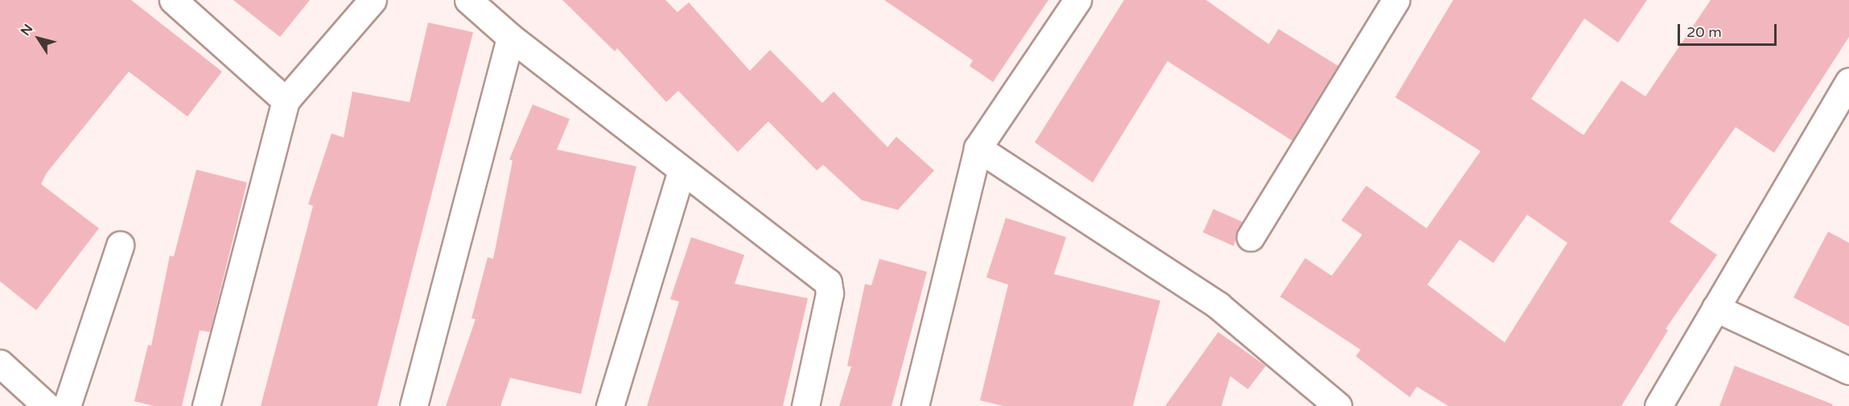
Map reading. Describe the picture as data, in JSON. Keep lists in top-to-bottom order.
{
  "scale_bar": "20 m",
  "north": "top left"
}
